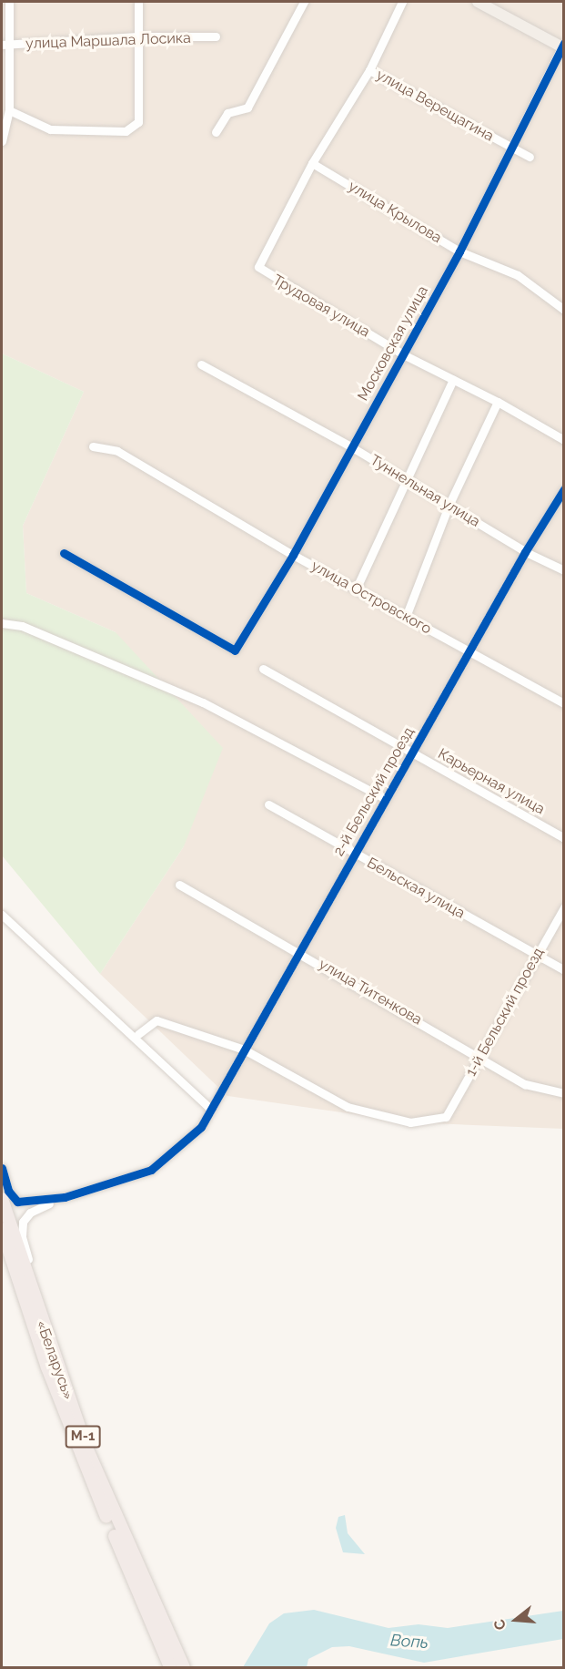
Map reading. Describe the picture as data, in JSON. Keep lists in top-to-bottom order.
{
  "streets": {
    "highway": ["«Беларусь»", "М-1"],
    "street": [
      "улица Маршала Лосика",
      "улица Верещагина",
      "улица Крылова",
      "Трудовая улица",
      "Московская улица",
      "Туннельная улица",
      "улица Островского",
      "Карьерная улица",
      "2-й Бельский проезд",
      "Бельская улица",
      "улица Титенкова",
      "1-й Бельский проезд"
    ]
  },
  "crossings": [
    ["улица Верещагина", "Трудовая улица"],
    ["улица Верещагина", "Московская улица"],
    ["улица Крылова", "Трудовая улица"],
    ["улица Крылова", "Московская улица"],
    ["Трудовая улица", "Московская улица"],
    ["Московская улица", "Туннельная улица"],
    ["Московская улица", "улица Островского"],
    ["Туннельная улица", "2-й Бельский проезд"],
    ["улица Островского", "2-й Бельский проезд"],
    ["Карьерная улица", "2-й Бельский проезд"],
    ["2-й Бельский проезд", "Бельская улица"],
    ["2-й Бельский проезд", "улица Титенкова"],
    ["2-й Бельский проезд", "1-й Бельский проезд"],
    ["Бельская улица", "1-й Бельский проезд"],
    ["улица Титенкова", "1-й Бельский проезд"]
  ],
  "water": ["Вопь"],
  "north": "left"
}
